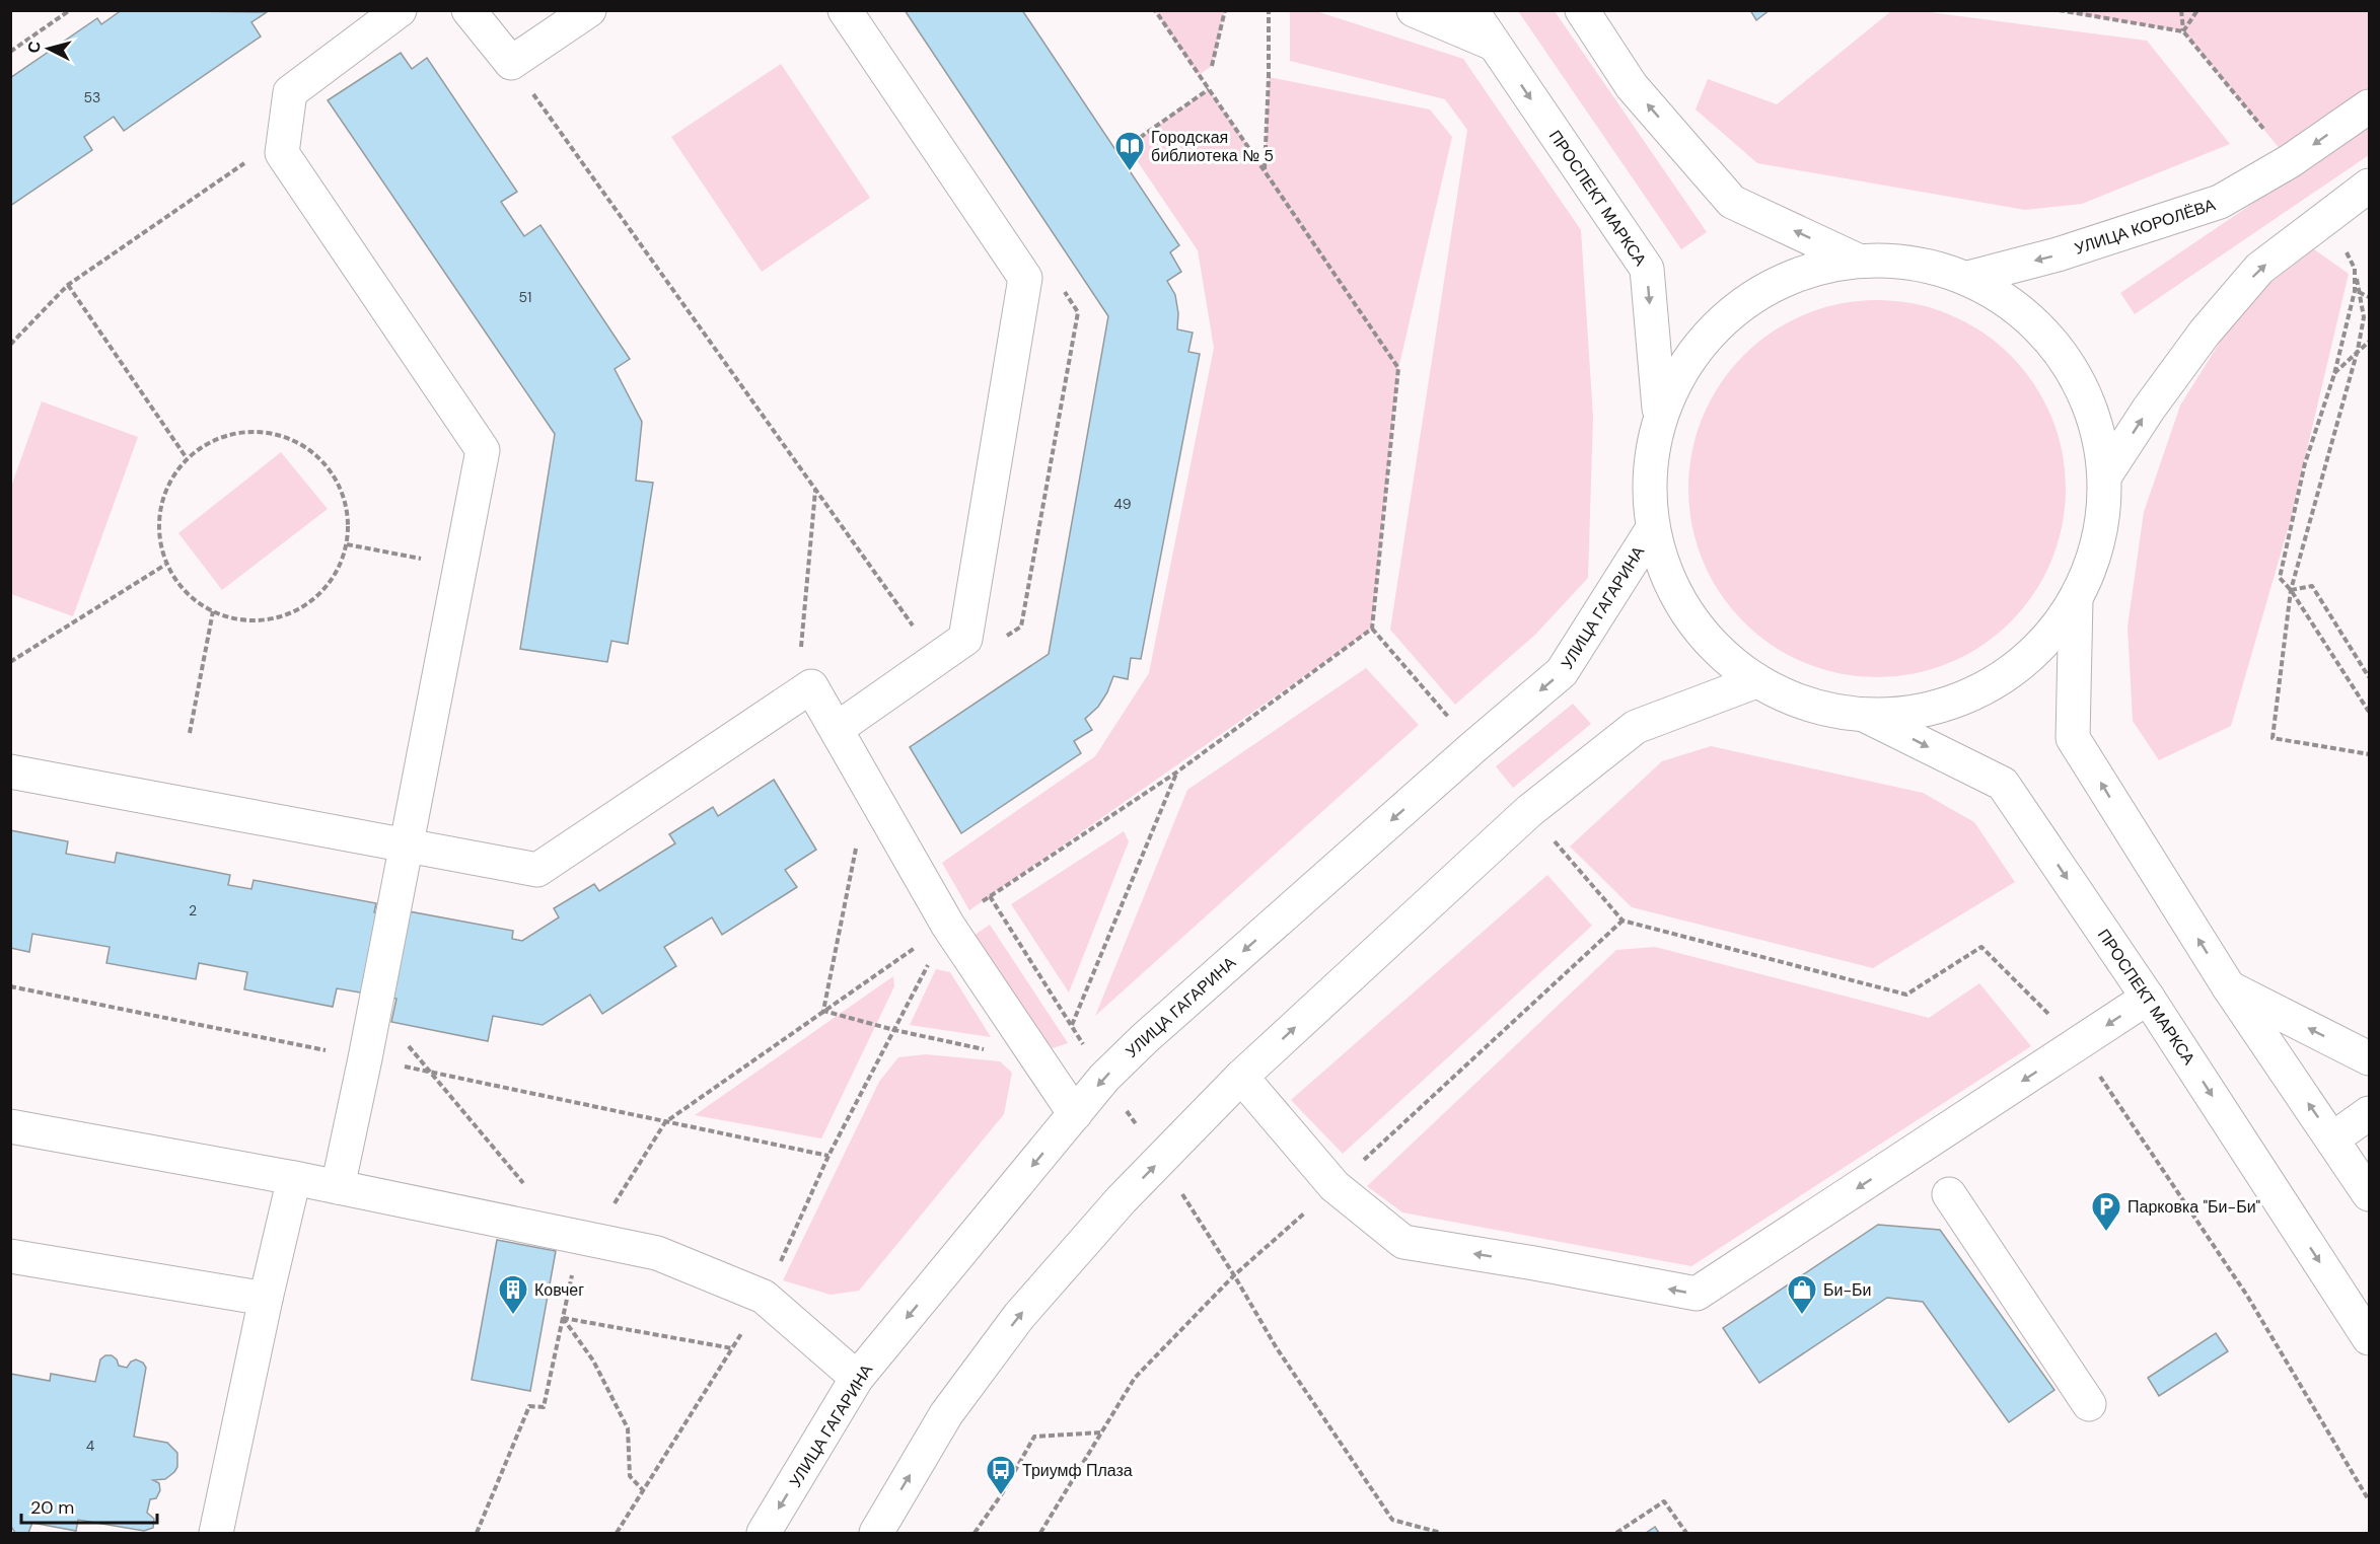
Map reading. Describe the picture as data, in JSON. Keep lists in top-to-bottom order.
{
  "streets": {
    "main road": ["ПРОСПЕКТ МАРКСА", "УЛИЦА КОРОЛЁВА", "УЛИЦА ГАГАРИНА"]
  },
  "one_way": ["УЛИЦА КОРОЛЁВА"],
  "places": {
    "library": ["Городская библиотека № 5"],
    "parking": ["Парковка \"Би-Би\""],
    "building": ["Ковчег"],
    "shop": ["Би-Би"],
    "bus stop": ["Триумф Плаза"]
  },
  "house_numbers": [
    "53",
    "51",
    "49",
    "2",
    "4"
  ],
  "scale_bar": "20 m",
  "north": "left"
}
